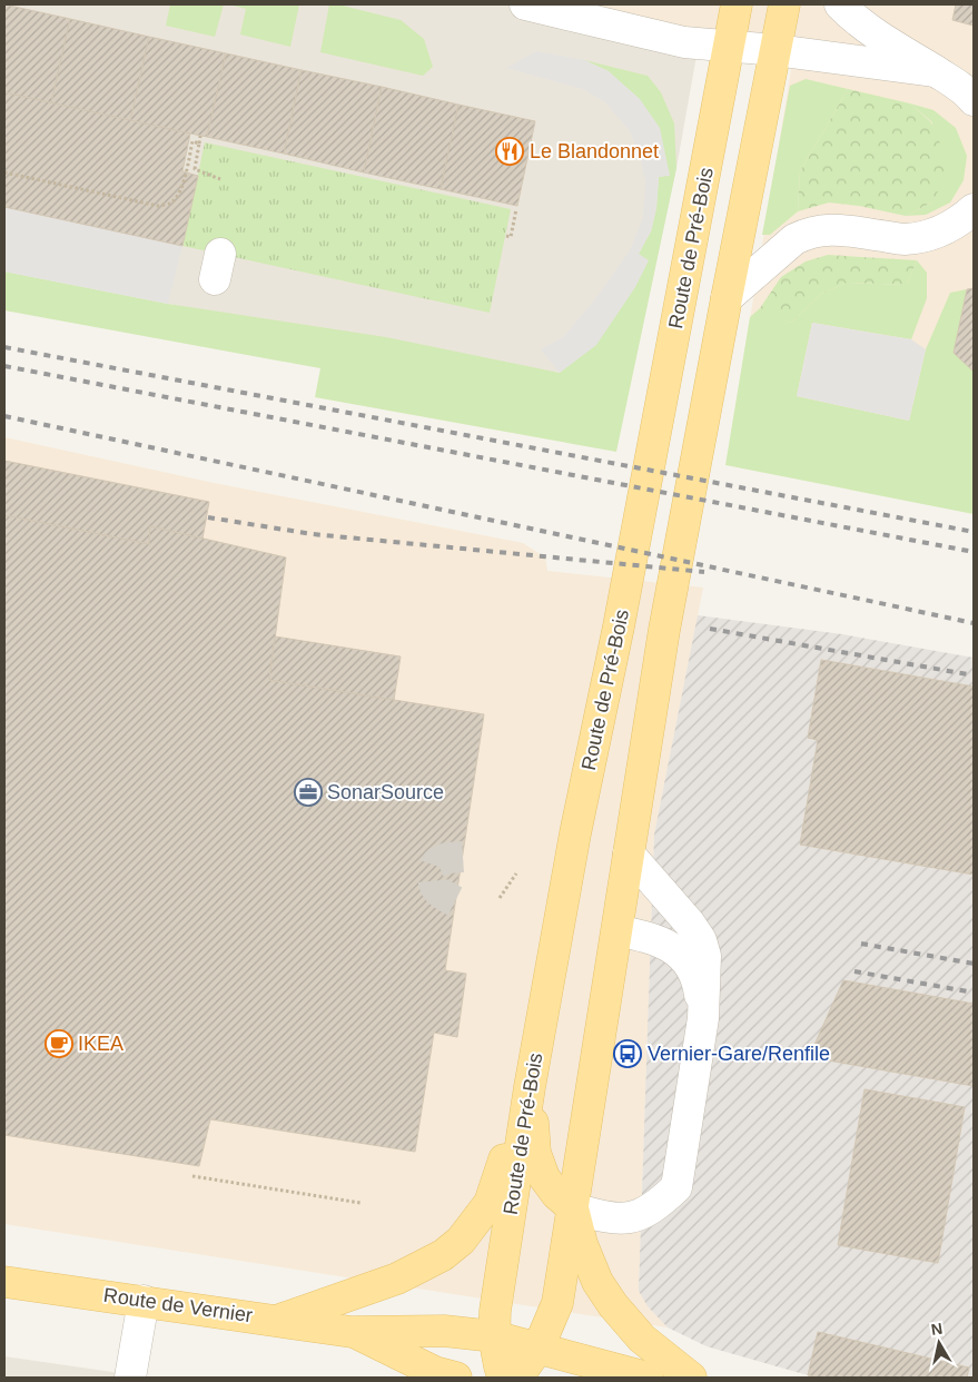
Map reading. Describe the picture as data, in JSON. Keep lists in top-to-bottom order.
{
  "streets": {
    "main road": ["Route de Pré-Bois", "Route de Vernier"]
  },
  "crossings": [
    ["Route de Pré-Bois", "Route de Vernier"]
  ],
  "places": {
    "restaurant": ["Le Blandonnet"],
    "office": ["SonarSource"],
    "cafe": ["IKEA"],
    "bus stop": ["Vernier-Gare/Renfile"]
  },
  "north": "top"
}
